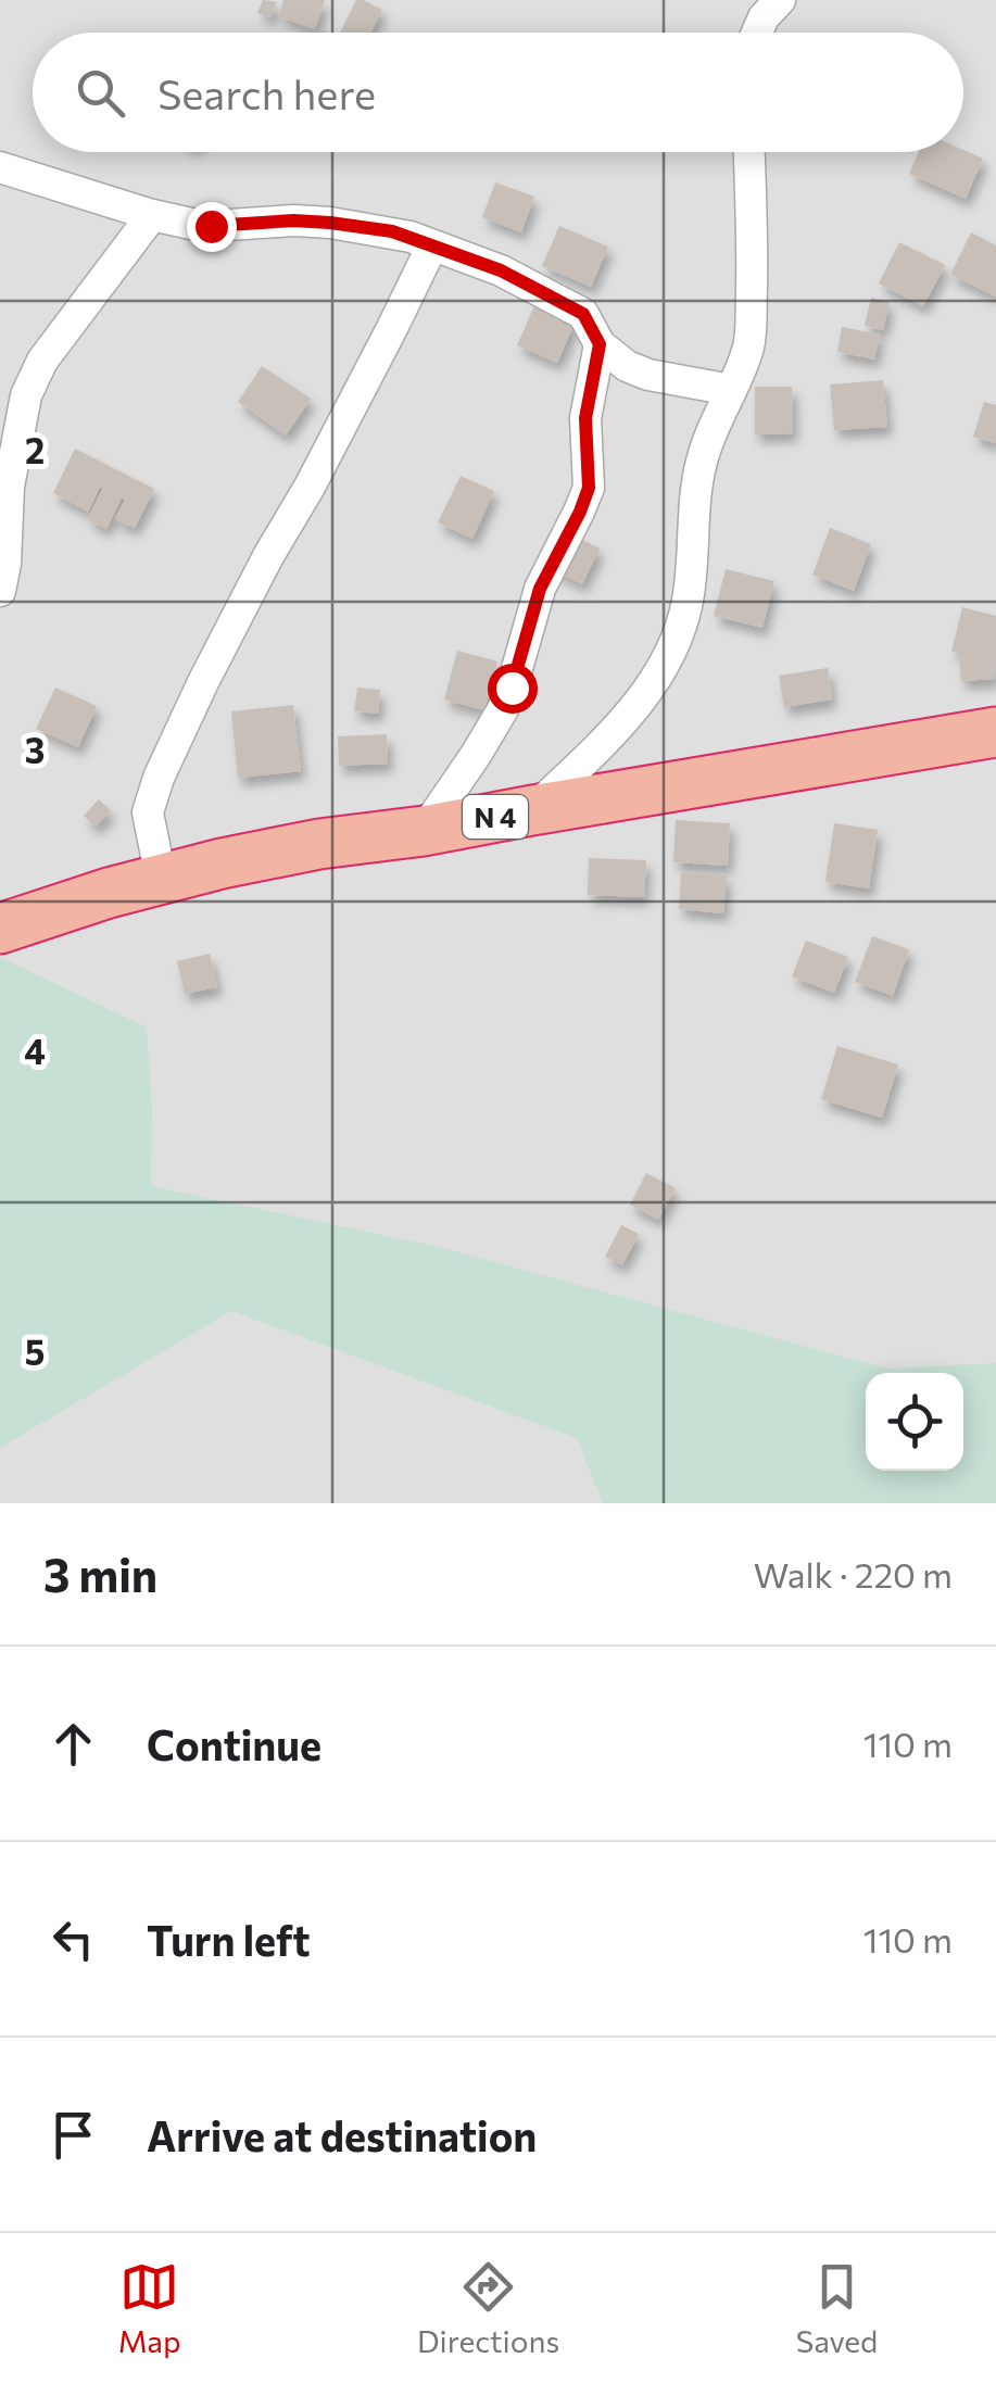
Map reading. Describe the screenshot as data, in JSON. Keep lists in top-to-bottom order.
{
  "streets": {
    "highway": ["N 4"]
  },
  "page": {
    "search": "Search here",
    "heading": ["3 min", "Walk · 220 m"],
    "list": [
      ["Continue", "110 m"],
      ["Turn left", "110 m"],
      "Arrive at destination"
    ],
    "nav": ["Map", "Directions", "Saved"]
  },
  "grid": {
    "rows": [
      "2",
      "3",
      "4",
      "5"
    ]
  }
}
